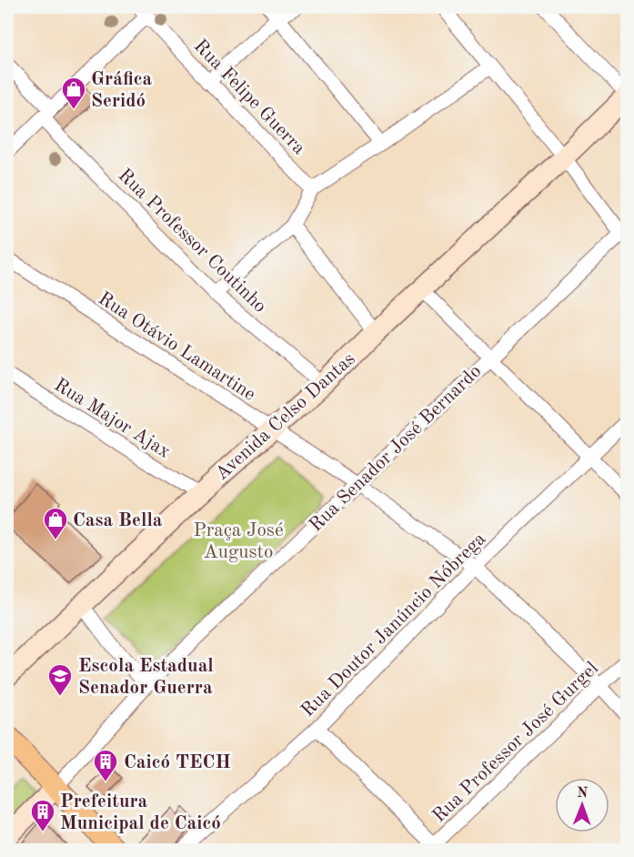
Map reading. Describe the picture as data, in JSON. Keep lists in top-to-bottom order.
{
  "streets": {
    "main road": ["Avenida Celso Dantas", "Rua Senador José Bernardo"],
    "street": [
      "Rua Felipe Guerra",
      "Rua Professor Coutinho",
      "Rua Otávio Lamartine",
      "Rua Major Ajax",
      "Rua Doutor Janúncio Nóbrega",
      "Rua Professor José Gurgel"
    ]
  },
  "crossings": [
    ["Rua Professor Coutinho", "Avenida Celso Dantas"],
    ["Rua Otávio Lamartine", "Avenida Celso Dantas"],
    ["Rua Otávio Lamartine", "Rua Senador José Bernardo"],
    ["Rua Otávio Lamartine", "Rua Doutor Janúncio Nóbrega"],
    ["Rua Otávio Lamartine", "Rua Professor José Gurgel"],
    ["Avenida Celso Dantas", "Rua Major Ajax"]
  ],
  "parks": ["Praça José Augusto"],
  "places": {
    "shop": ["Gráfica Seridó", "Casa Bella"],
    "school or university": ["Escola Estadual Senador Guerra"],
    "building": ["Caicó TECH", "Prefeitura Municipal de Caicó"]
  },
  "north": "top"
}
